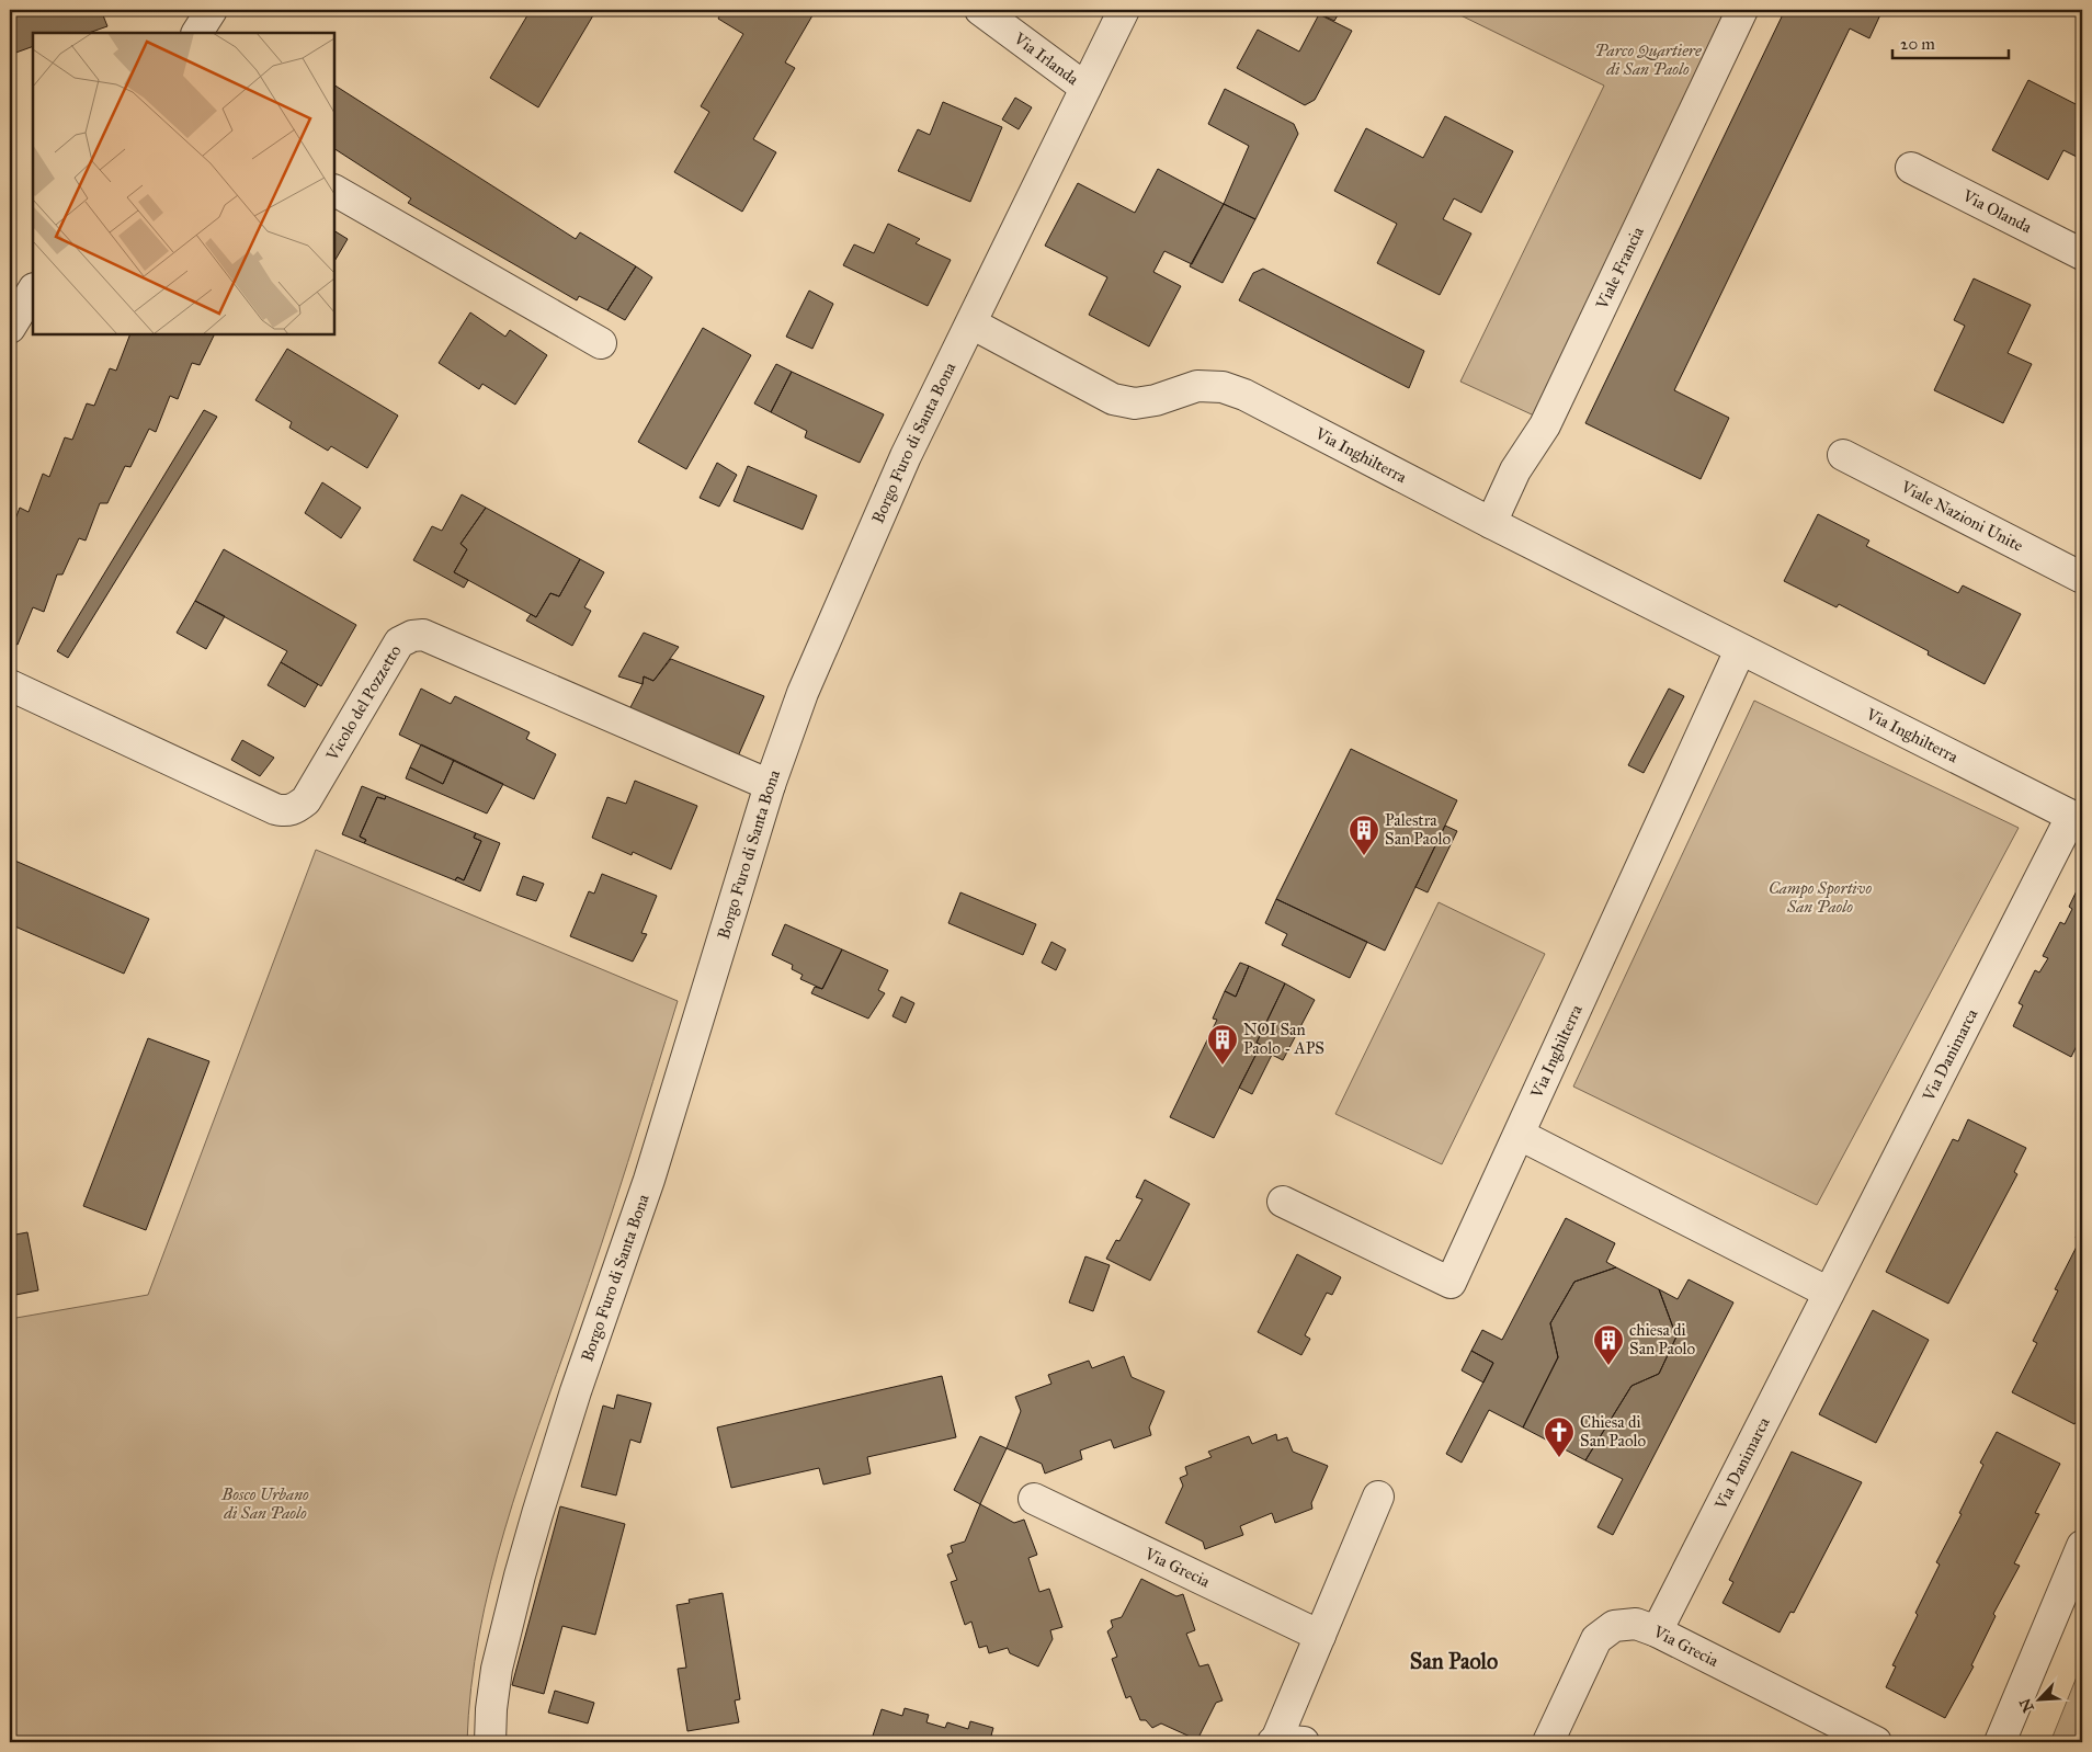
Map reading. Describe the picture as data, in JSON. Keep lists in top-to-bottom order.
{
  "streets": {
    "street": [
      "Via Irlanda",
      "Via Olanda",
      "Viale Francia",
      "Borgo Furo di Santa Bona",
      "Via Inghilterra",
      "Viale Nazioni Unite",
      "Vicolo del Pozzetto",
      "Via Danimarca",
      "Via Grecia"
    ]
  },
  "crossings": [
    ["Via Irlanda", "Borgo Furo di Santa Bona"],
    ["Viale Francia", "Via Inghilterra"],
    ["Borgo Furo di Santa Bona", "Via Inghilterra"],
    ["Borgo Furo di Santa Bona", "Vicolo del Pozzetto"],
    ["Via Inghilterra", "Via Danimarca"],
    ["Via Danimarca", "Via Grecia"]
  ],
  "districts": ["San Paolo"],
  "parks": ["Parco Quartiere di San Paolo", "Campo Sportivo San Paolo", "Bosco Urbano di San Paolo"],
  "places": {
    "building": ["Palestra San Paolo", "NOI San Paolo - APS", "chiesa di San Paolo"],
    "church": ["Chiesa di San Paolo"]
  },
  "scale_bar": "20 m",
  "north": "bottom left"
}
